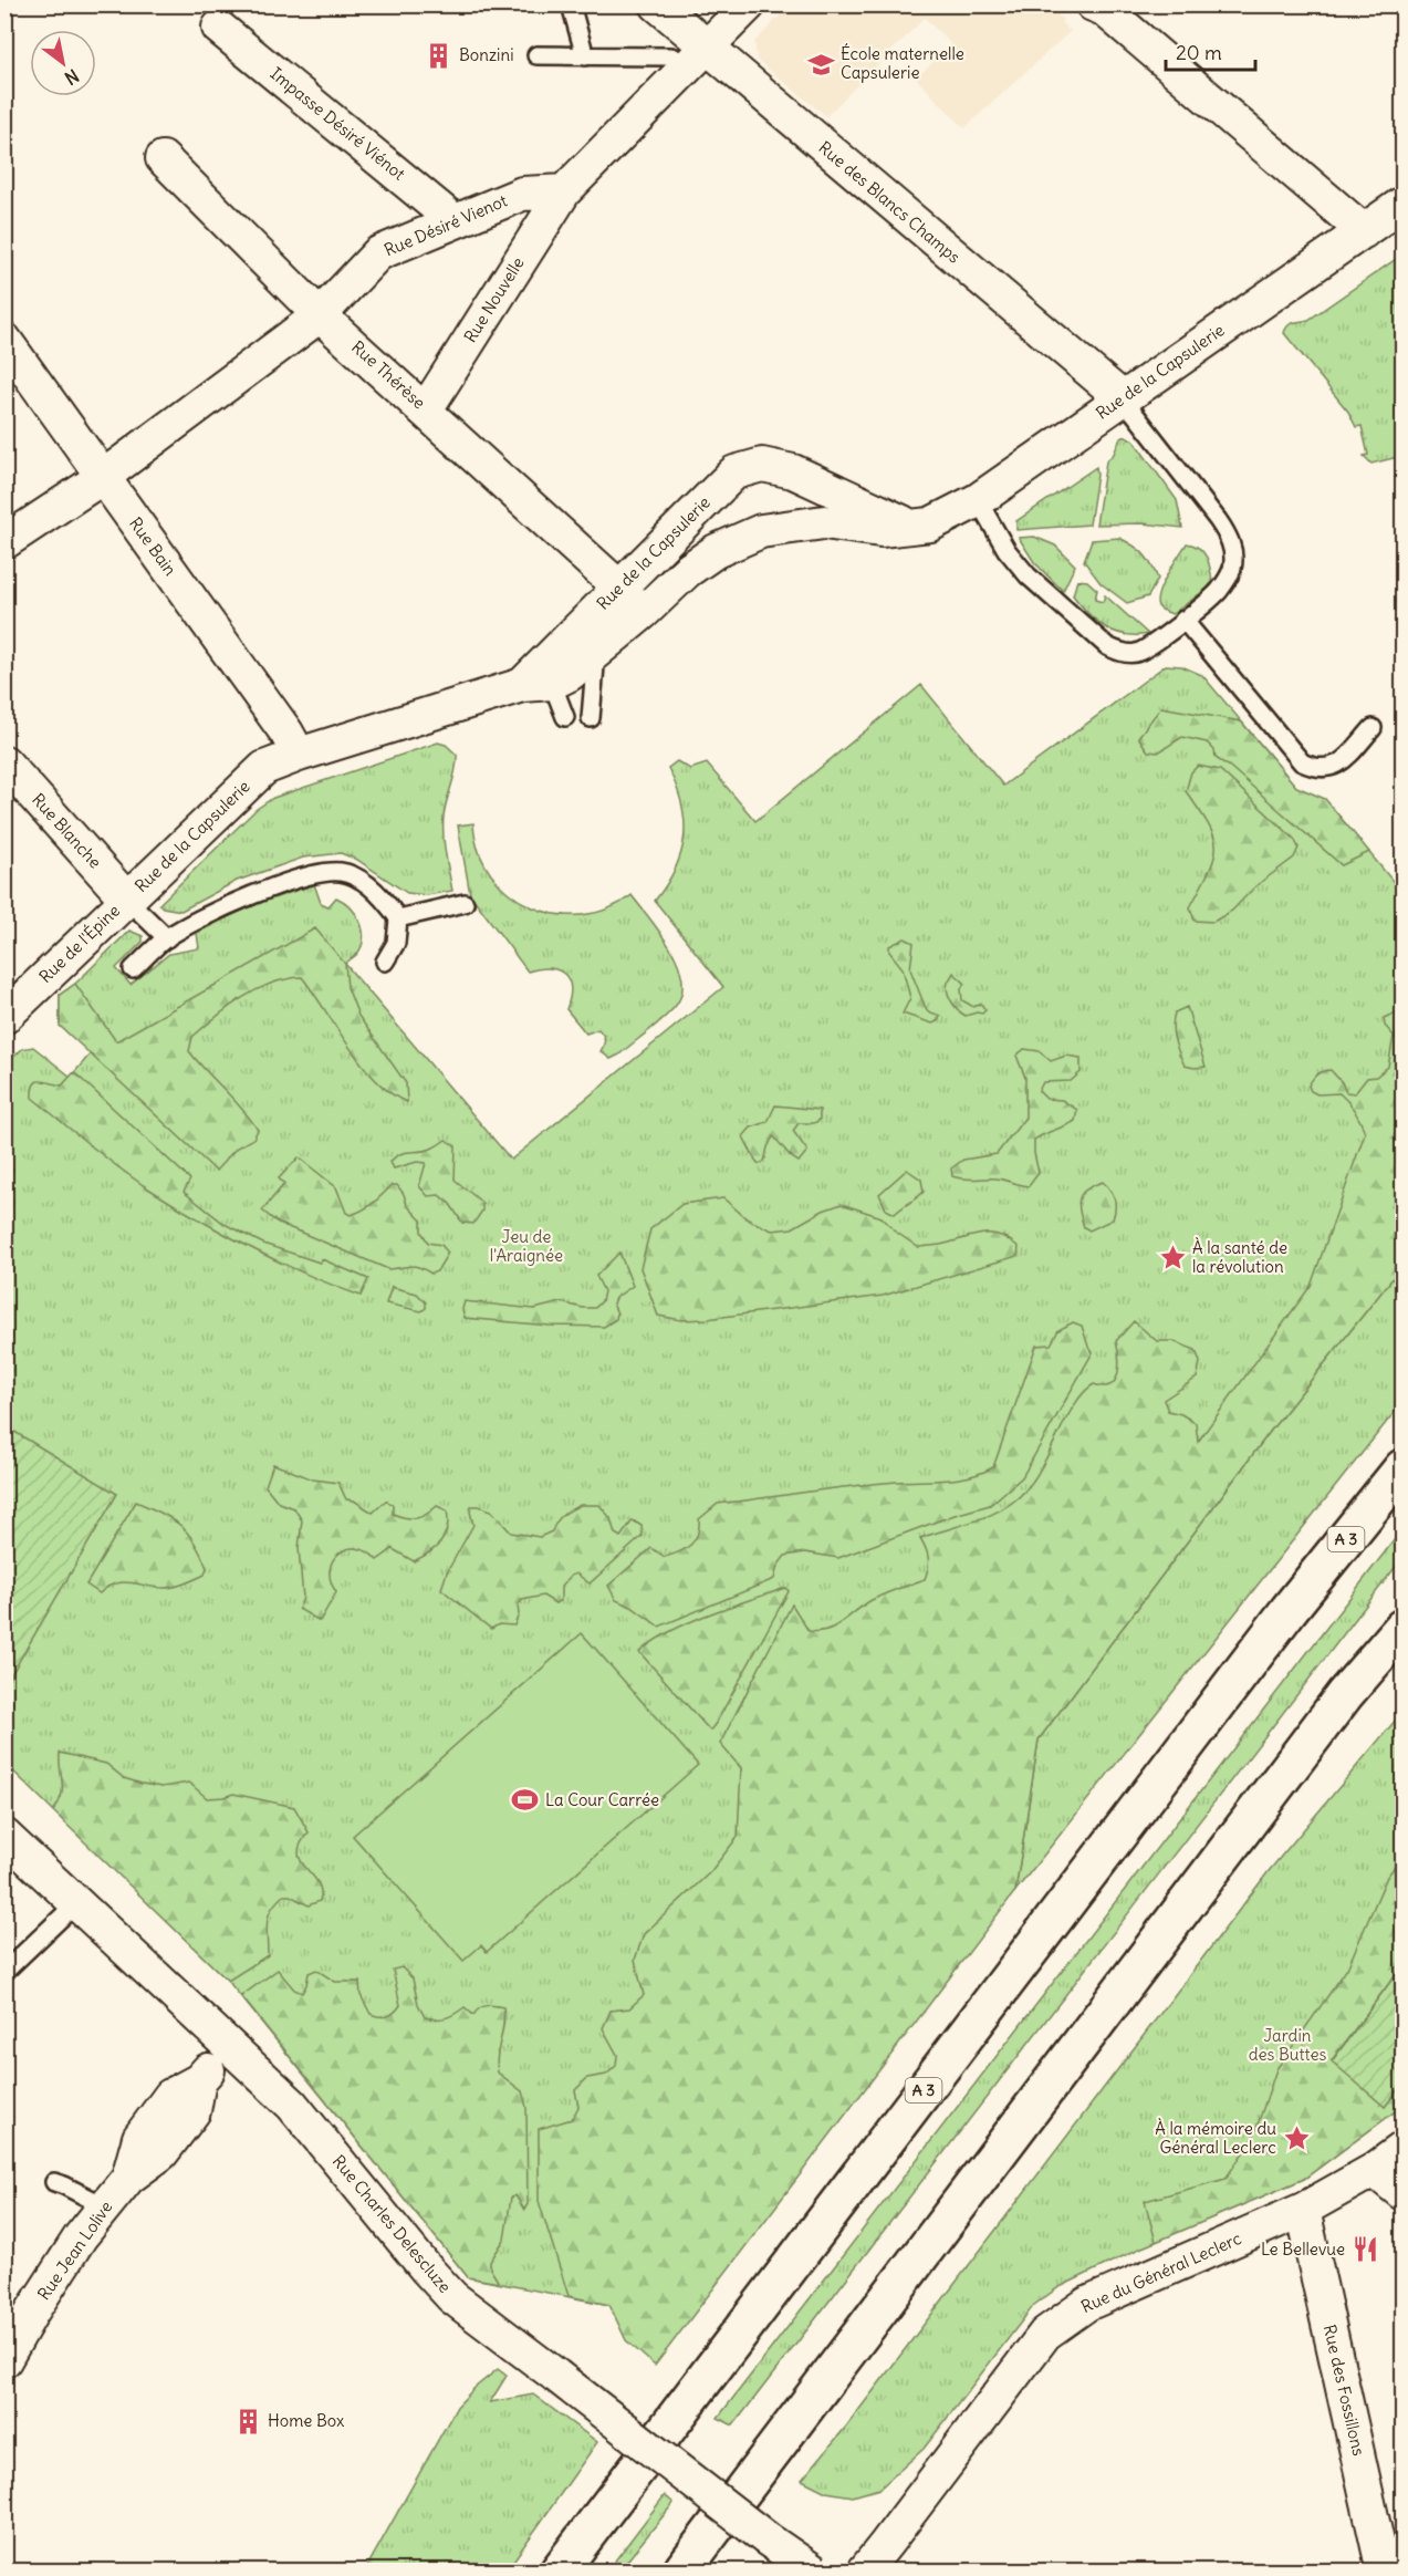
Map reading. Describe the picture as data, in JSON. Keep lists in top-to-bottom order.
{
  "streets": {
    "highway": ["A 3"],
    "street": [
      "Impasse Désiré Viénot",
      "Rue des Blancs Champs",
      "Rue Désiré Vienot",
      "Rue Nouvelle",
      "Rue de la Capsulerie",
      "Rue Thérèse",
      "Rue Bain",
      "Rue Blanche",
      "Rue de l'Épine",
      "Rue Charles Delescluze",
      "Rue Jean Lolive",
      "Rue du Général Leclerc",
      "Rue des Fossillons"
    ]
  },
  "crossings": [
    ["Impasse Désiré Viénot", "Rue Désiré Vienot"],
    ["Rue des Blancs Champs", "Rue de la Capsulerie"],
    ["Rue Désiré Vienot", "Rue Nouvelle"],
    ["Rue Désiré Vienot", "Rue Thérèse"],
    ["Rue Désiré Vienot", "Rue Bain"],
    ["Rue Nouvelle", "Rue Thérèse"],
    ["Rue de la Capsulerie", "Rue Thérèse"],
    ["Rue de la Capsulerie", "Rue Bain"],
    ["Rue de la Capsulerie", "Rue Blanche"],
    ["Rue de la Capsulerie", "Rue de l'Épine"],
    ["Rue Blanche", "Rue de l'Épine"],
    ["Rue Charles Delescluze", "Rue Jean Lolive"],
    ["Rue du Général Leclerc", "Rue des Fossillons"]
  ],
  "parks": ["Jeu de l'Araignée", "Jardin des Buttes"],
  "places": {
    "building": ["Bonzini", "Home Box"],
    "school or university": ["École maternelle Capsulerie"],
    "place": ["À la santé de la révolution", "À la mémoire du Général Leclerc"],
    "sports": ["La Cour Carrée"],
    "restaurant": ["Le Bellevue"]
  },
  "scale_bar": "20 m",
  "north": "bottom right"
}
